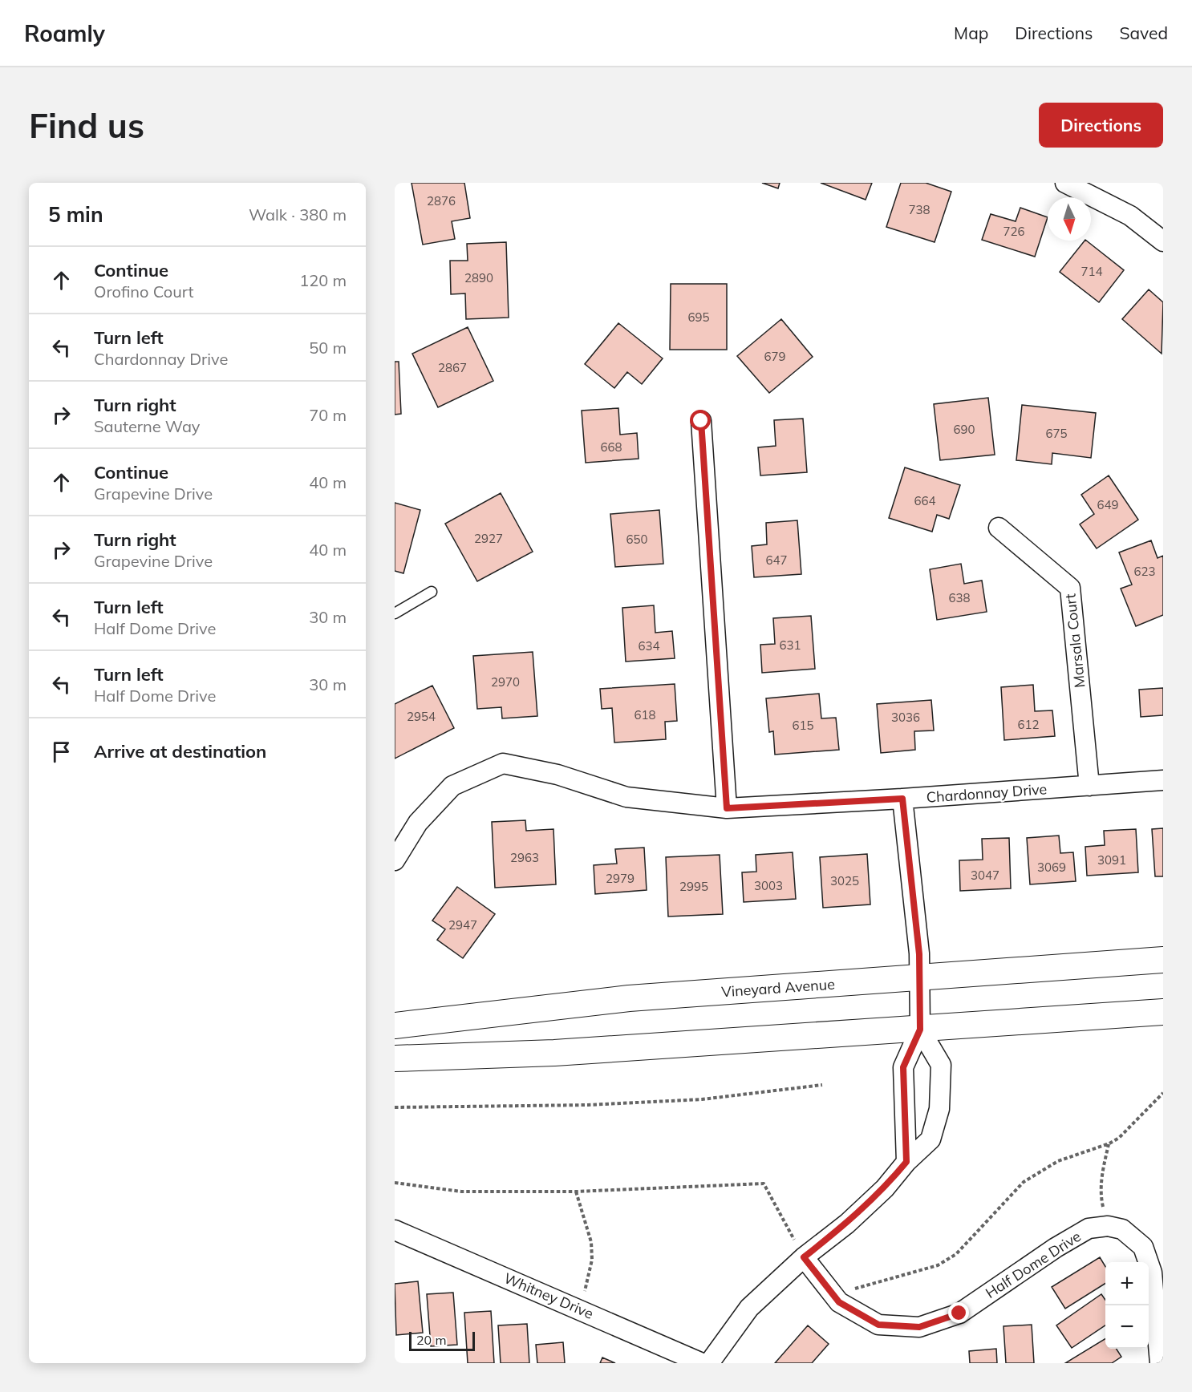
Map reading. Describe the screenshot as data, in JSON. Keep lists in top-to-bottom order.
{
  "streets": {
    "street": [
      "Marsala Court",
      "Chardonnay Drive",
      "Vineyard Avenue",
      "Half Dome Drive",
      "Whitney Drive"
    ]
  },
  "crossings": [
    ["Marsala Court", "Chardonnay Drive"]
  ],
  "house_numbers": [
    "2876",
    "738",
    "726",
    "714",
    "2890",
    "695",
    "679",
    "2867",
    "690",
    "675",
    "668",
    "664",
    "649",
    "2927",
    "650",
    "647",
    "623",
    "638",
    "631",
    "634",
    "2970",
    "618",
    "2954",
    "3036",
    "612",
    "615",
    "2963",
    "3091",
    "3069",
    "3047",
    "2979",
    "3025",
    "3003",
    "2995",
    "2947"
  ],
  "scale_bar": "20 m",
  "north": "bottom",
  "page": {
    "header": "Roamly",
    "nav": ["Map", "Directions", "Saved"],
    "buttons": "Directions",
    "title": "Find us",
    "heading": ["5 min", "Walk · 380 m"],
    "list": [
      ["Continue", "Orofino Court", "120 m"],
      ["Turn left", "Chardonnay Drive", "50 m"],
      ["Turn right", "Sauterne Way", "70 m"],
      ["Continue", "Grapevine Drive", "40 m"],
      ["Turn right", "Grapevine Drive", "40 m"],
      ["Turn left", "Half Dome Drive", "30 m"],
      ["Turn left", "Half Dome Drive", "30 m"],
      "Arrive at destination"
    ],
    "map_buttons": ["+", "−"],
    "scale": "20 m"
  }
}
